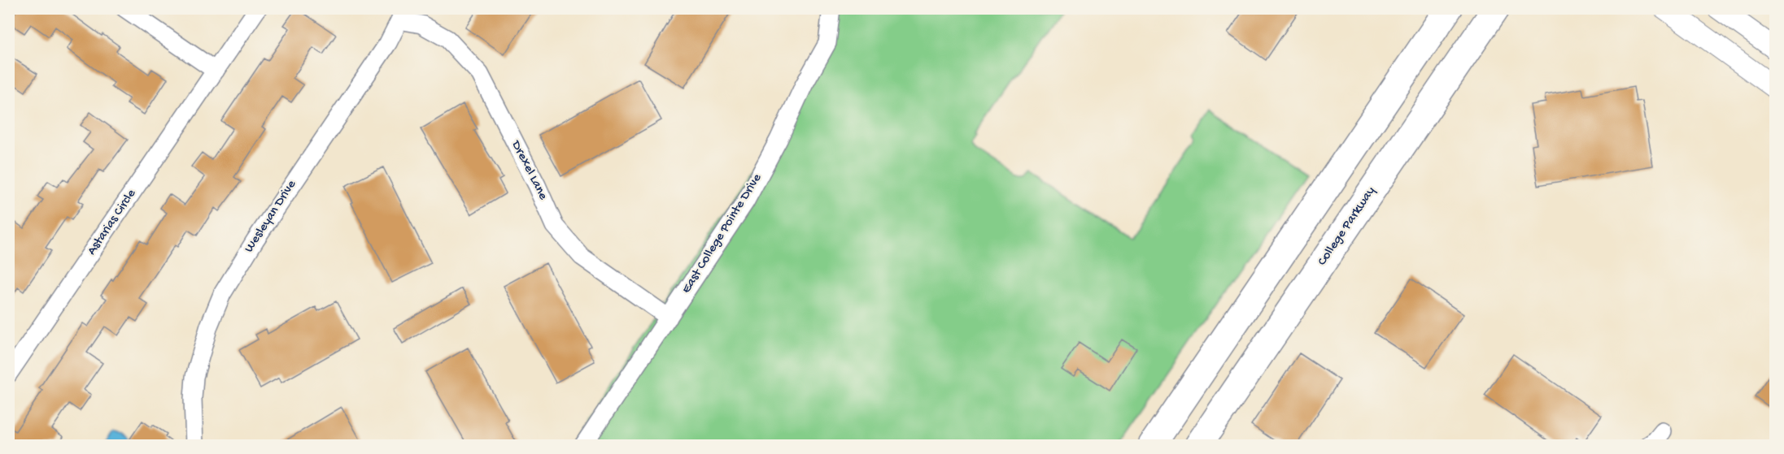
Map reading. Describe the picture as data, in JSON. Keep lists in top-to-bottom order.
{
  "streets": {
    "main road": ["College Parkway"],
    "street": [
      "Drexel Lane",
      "Wesleyan Drive",
      "Astarias Circle",
      "East College Pointe Drive"
    ]
  },
  "crossings": [
    ["Drexel Lane", "Wesleyan Drive"],
    ["Drexel Lane", "East College Pointe Drive"]
  ]
}
